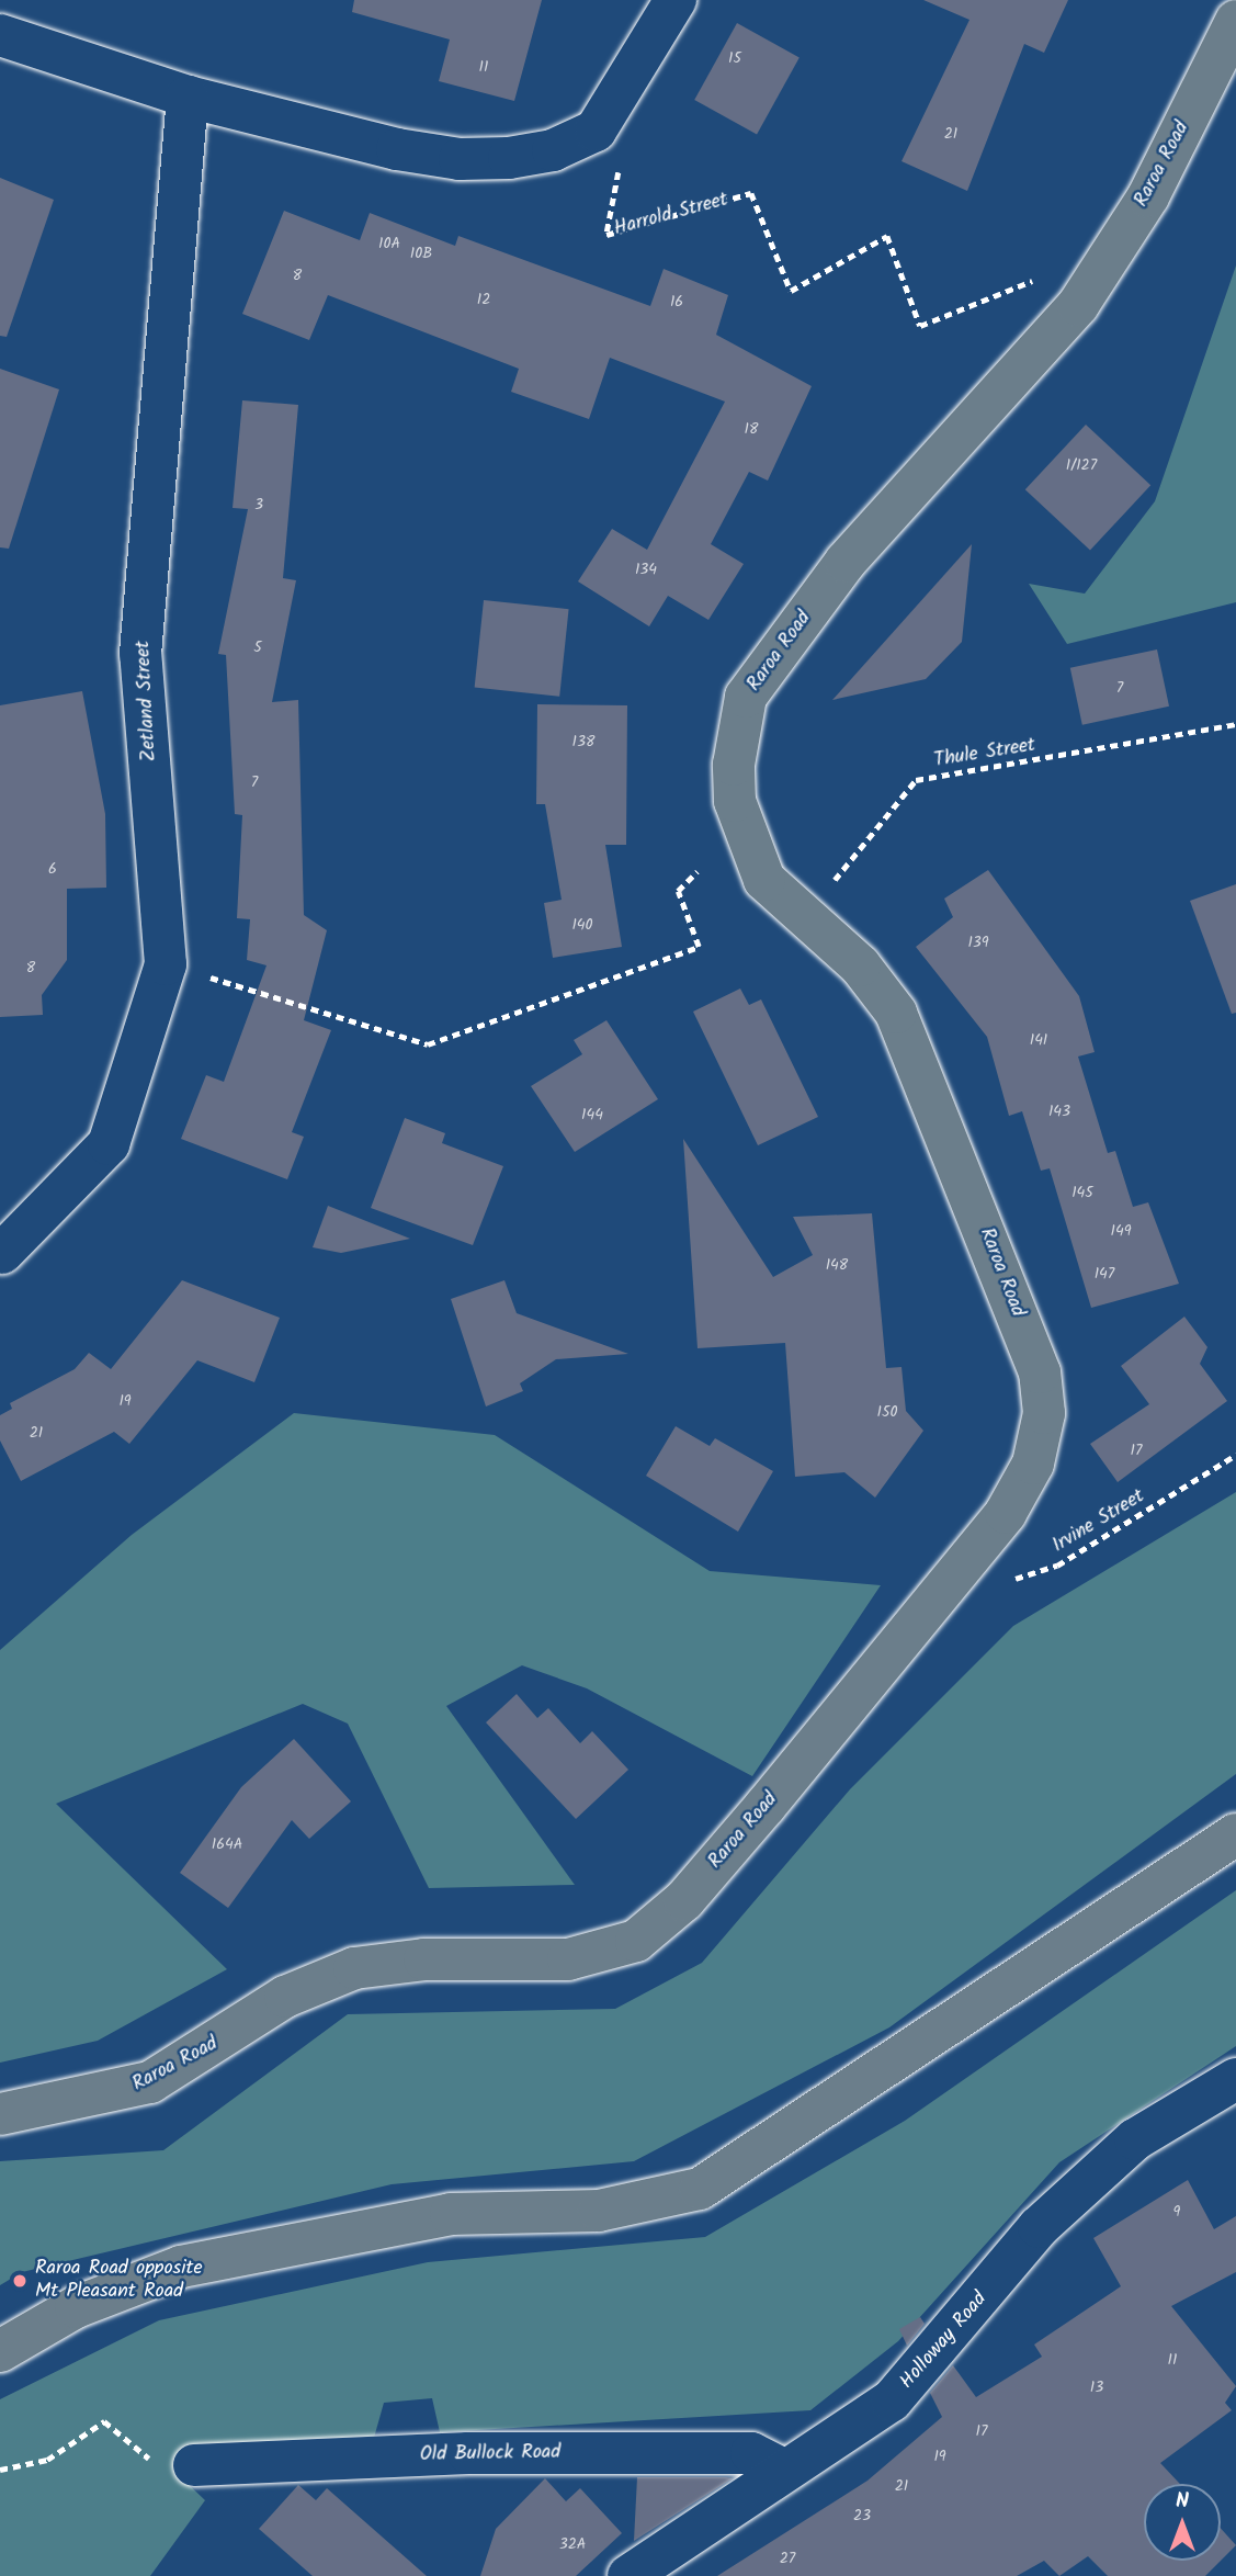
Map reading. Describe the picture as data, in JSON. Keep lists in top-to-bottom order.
{
  "streets": {
    "main road": ["Raroa Road"],
    "street": ["Zetland Street", "Holloway Road", "Old Bullock Road"],
    "path": ["Harrold Street", "Thule Street", "Irvine Street"]
  },
  "crossings": [
    ["Raroa Road", "Harrold Street"],
    ["Raroa Road", "Thule Street"],
    ["Raroa Road", "Irvine Street"],
    ["Holloway Road", "Old Bullock Road"]
  ],
  "places": ["Raroa Road opposite Mt Pleasant Road"],
  "house_numbers": [
    "15",
    "11",
    "21",
    "10A",
    "10B",
    "8",
    "12",
    "16",
    "18",
    "1/127",
    "3",
    "134",
    "5",
    "7",
    "138",
    "7",
    "6",
    "140",
    "139",
    "8",
    "141",
    "143",
    "144",
    "145",
    "149",
    "148",
    "147",
    "19",
    "150",
    "21",
    "17",
    "164A",
    "9",
    "11",
    "13",
    "17",
    "19",
    "21",
    "23",
    "32A",
    "27"
  ],
  "north": "top"
}
